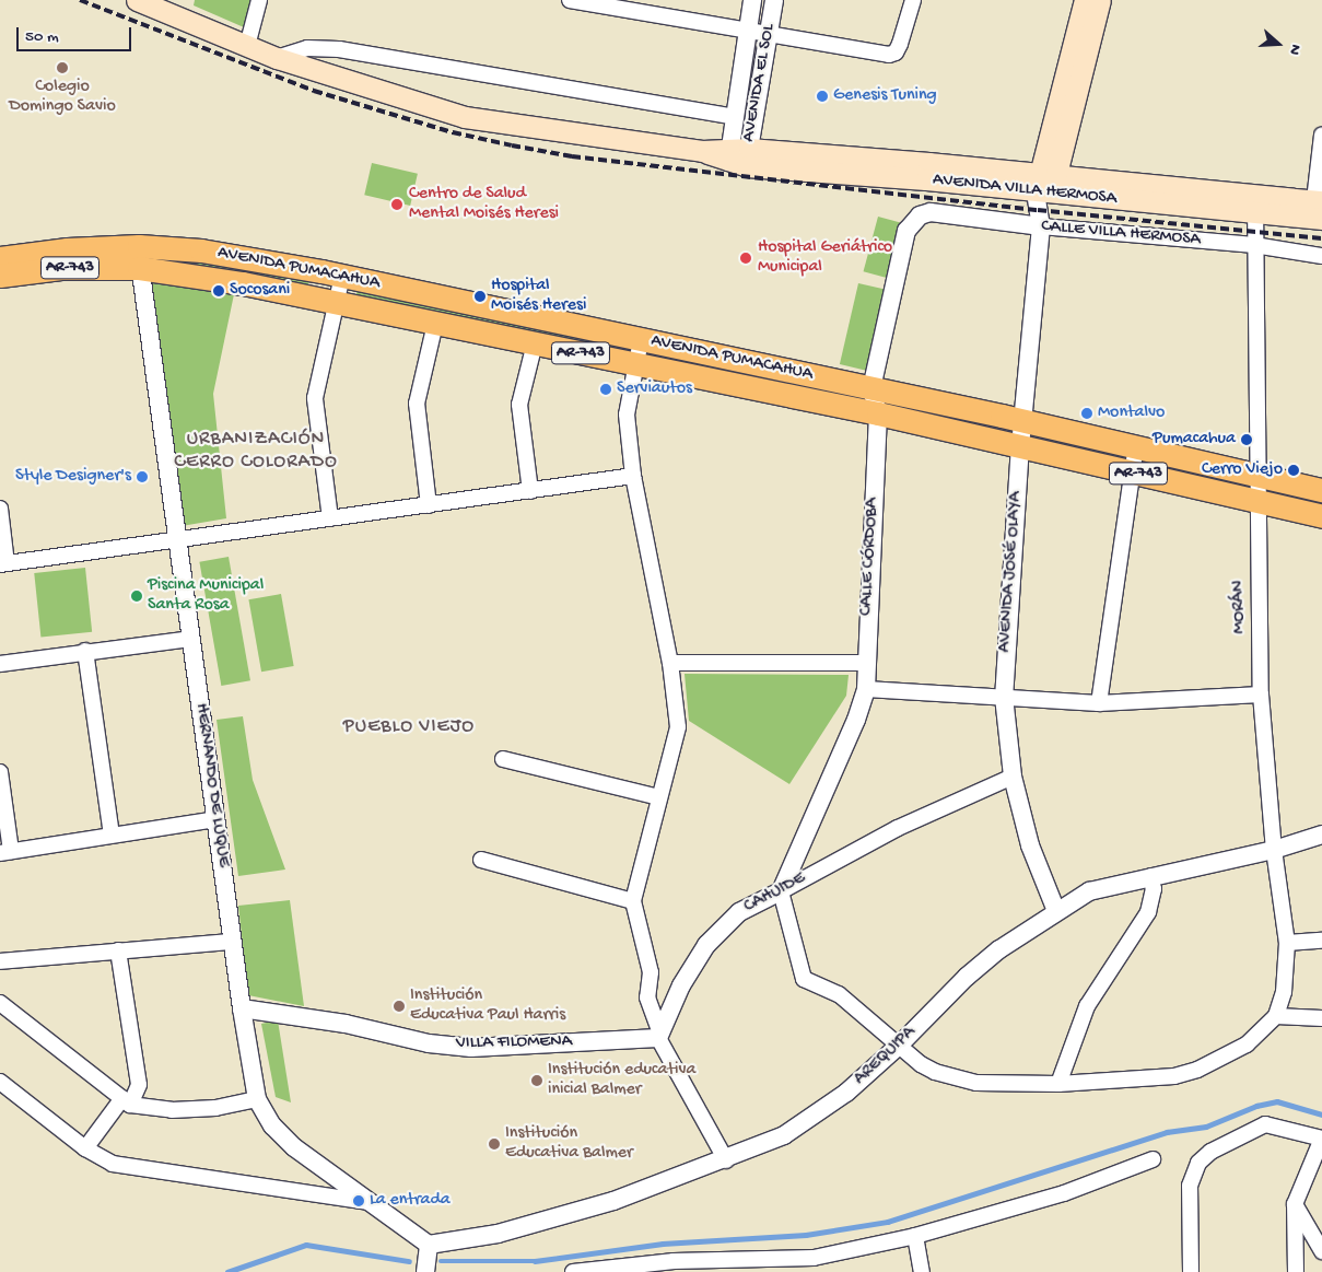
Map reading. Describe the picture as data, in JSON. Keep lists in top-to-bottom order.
{
  "streets": {
    "main road": [
      "AVENIDA VILLA HERMOSA",
      "AR-743",
      "AVENIDA PUMACAHUA",
      "AVENIDA JOSÉ OLAYA"
    ],
    "street": [
      "AVENIDA EL SOL",
      "CALLE VILLA HERMOSA",
      "CALLE CÓRDOBA",
      "MORÁN",
      "HERNANDO DE LUQUE",
      "CAHUIDE",
      "VILLA FILOMENA",
      "AREQUIPA"
    ]
  },
  "crossings": [
    ["AVENIDA EL SOL", "AVENIDA VILLA HERMOSA"],
    ["AVENIDA VILLA HERMOSA", "AVENIDA JOSÉ OLAYA"],
    ["AVENIDA VILLA HERMOSA", "MORÁN"],
    ["CALLE VILLA HERMOSA", "CALLE CÓRDOBA"],
    ["CALLE VILLA HERMOSA", "AVENIDA JOSÉ OLAYA"],
    ["CALLE VILLA HERMOSA", "MORÁN"],
    ["AR-743", "AVENIDA PUMACAHUA"],
    ["AR-743", "HERNANDO DE LUQUE"],
    ["AVENIDA PUMACAHUA", "CALLE CÓRDOBA"],
    ["AVENIDA PUMACAHUA", "AVENIDA JOSÉ OLAYA"],
    ["AVENIDA PUMACAHUA", "MORÁN"],
    ["AVENIDA PUMACAHUA", "HERNANDO DE LUQUE"],
    ["CALLE CÓRDOBA", "CAHUIDE"],
    ["AVENIDA JOSÉ OLAYA", "CAHUIDE"],
    ["AVENIDA JOSÉ OLAYA", "AREQUIPA"],
    ["MORÁN", "AREQUIPA"],
    ["HERNANDO DE LUQUE", "VILLA FILOMENA"],
    ["HERNANDO DE LUQUE", "AREQUIPA"],
    ["CAHUIDE", "VILLA FILOMENA"]
  ],
  "districts": ["URBANIZACIÓN CERRO COLORADO", "PUEBLO VIEJO"],
  "places": [
    "Colegio Domingo Savio",
    "Genesis Tuning",
    "Centro de Salud Mental Moisés Heresi",
    "Hospital Geriátrico Municipal",
    "Socosani",
    "Hospital Moisés Heresi",
    "Serviautos",
    "Montalvo",
    "Pumacahua",
    "Cerro Viejo",
    "Style Designer's",
    "Piscina Municipal Santa Rosa",
    "Institución Educativa Paul Harris",
    "Institución educativa inicial Balmer",
    "Institución Educativa Balmer",
    "La entrada"
  ],
  "scale_bar": "50 m",
  "north": "right"
}
